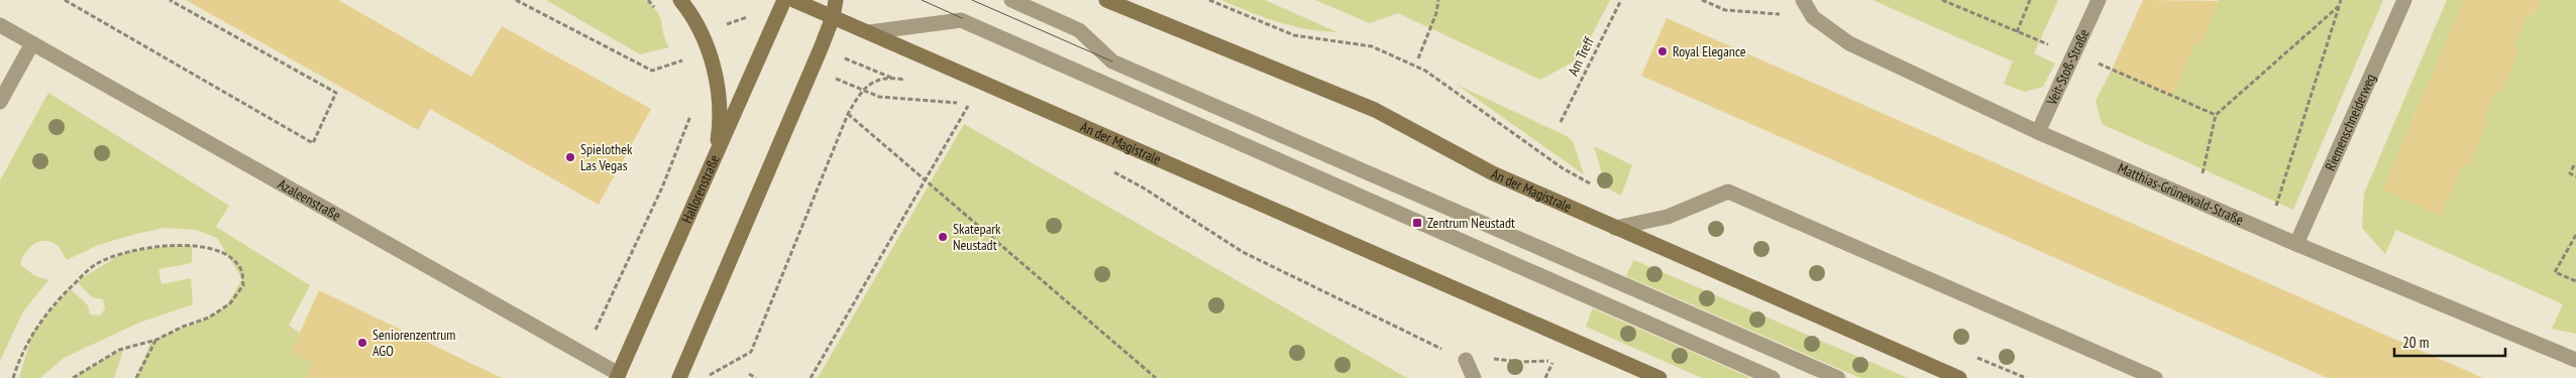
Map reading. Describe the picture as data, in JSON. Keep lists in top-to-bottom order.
{
  "streets": {
    "main road": ["An der Magistrale", "Hallorenstraße"],
    "street": [
      "Veit-Stoß-Straße",
      "Riemenschneiderweg",
      "Matthias-Grünewald-Straße",
      "Azaleenstraße"
    ],
    "path": ["Am Treff"]
  },
  "crossings": [
    ["Veit-Stoß-Straße", "Matthias-Grünewald-Straße"],
    ["Riemenschneiderweg", "Matthias-Grünewald-Straße"],
    ["Hallorenstraße", "Azaleenstraße"]
  ],
  "places": {
    "other": [
      "Royal Elegance",
      "Spielothek Las Vegas",
      "Skatepark Neustadt",
      "Seniorenzentrum AGO"
    ],
    "transit": ["Zentrum Neustadt"]
  },
  "scale_bar": "20 m"
}
